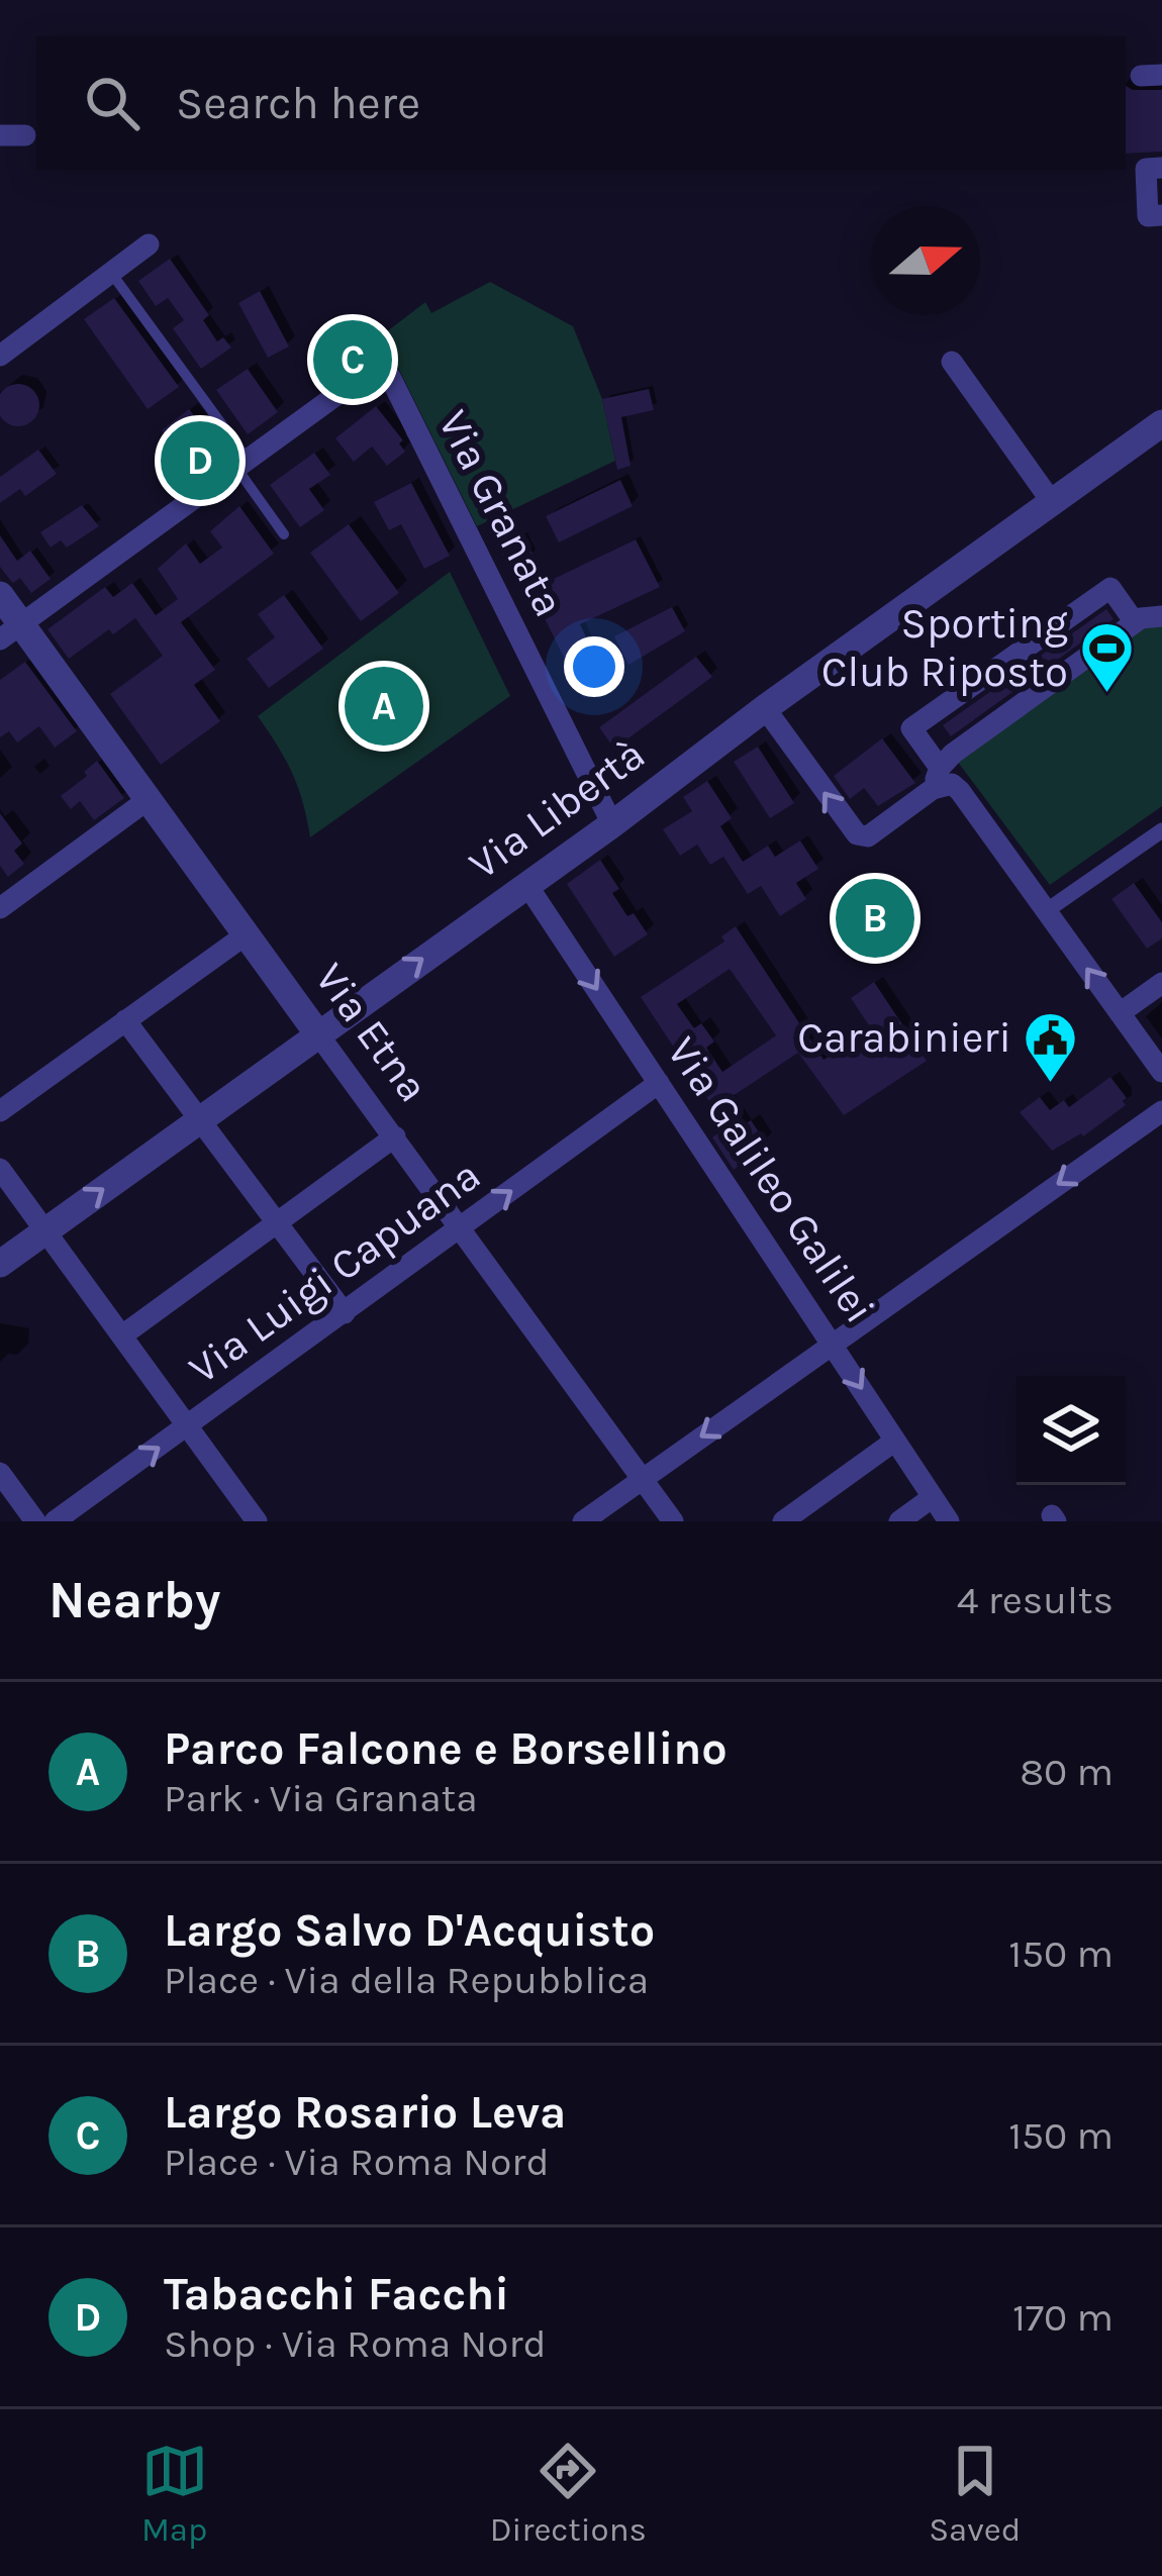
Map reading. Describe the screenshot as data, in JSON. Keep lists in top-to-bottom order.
{
  "streets": {
    "street": [
      "Via Granata",
      "Via Libertà",
      "Via Etna",
      "Via Galileo Galilei",
      "Via Luigi Capuana"
    ]
  },
  "crossings": [
    ["Via Granata", "Via Libertà"],
    ["Via Libertà", "Via Etna"],
    ["Via Libertà", "Via Galileo Galilei"],
    ["Via Etna", "Via Luigi Capuana"],
    ["Via Galileo Galilei", "Via Luigi Capuana"]
  ],
  "one_way": ["Via Galileo Galilei", "Via Luigi Capuana"],
  "places": {
    "sports": ["Sporting Club Riposto"],
    "public building": ["Carabinieri"]
  },
  "north": "right",
  "page": {
    "search": "Search here",
    "pins": [
      "C",
      "D",
      "A",
      "B"
    ],
    "heading": ["Nearby", "4 results"],
    "list": [
      {
        "mark": "A",
        "name": "Parco Falcone e Borsellino",
        "note": "Park · Via Granata",
        "value": "80 m"
      },
      {
        "mark": "B",
        "name": "Largo Salvo D'Acquisto",
        "note": "Place · Via della Repubblica",
        "value": "150 m"
      },
      {
        "mark": "C",
        "name": "Largo Rosario Leva",
        "note": "Place · Via Roma Nord",
        "value": "150 m"
      },
      {
        "mark": "D",
        "name": "Tabacchi Facchi",
        "note": "Shop · Via Roma Nord",
        "value": "170 m"
      }
    ],
    "nav": ["Map", "Directions", "Saved"]
  }
}
